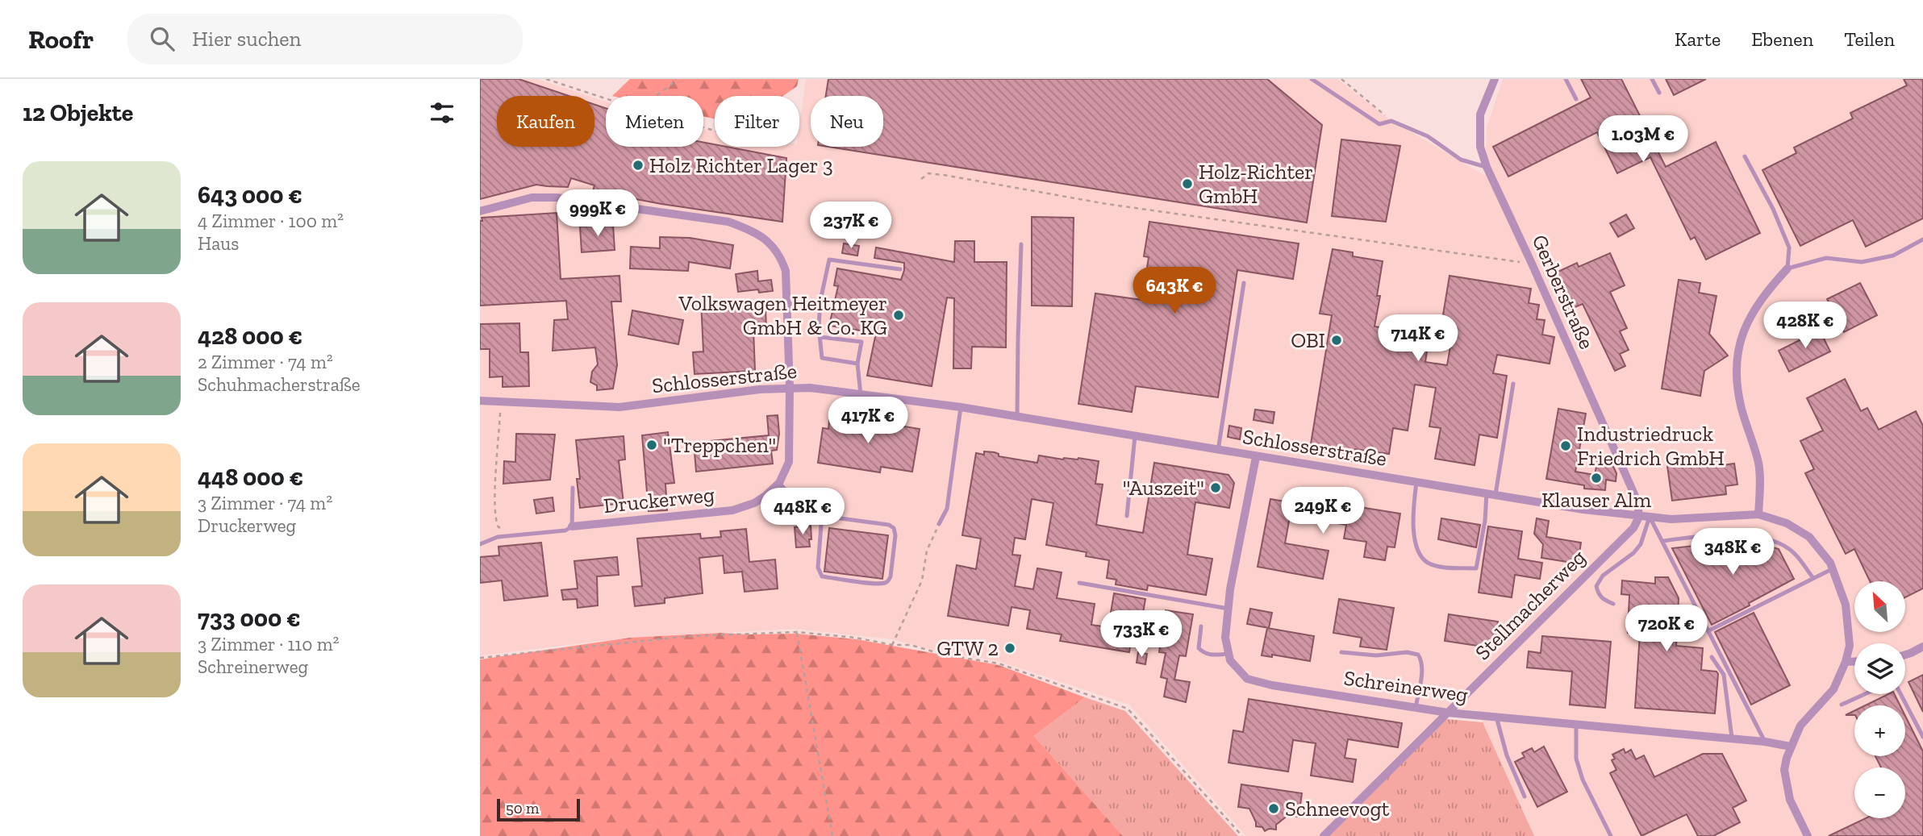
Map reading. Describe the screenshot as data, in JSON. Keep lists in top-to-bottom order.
{
  "streets": {
    "street": [
      "Gerberstraße",
      "Schlosserstraße",
      "Druckerweg",
      "Stellmacherweg",
      "Schreinerweg"
    ]
  },
  "crossings": [
    ["Gerberstraße", "Schlosserstraße"],
    ["Gerberstraße", "Stellmacherweg"],
    ["Schlosserstraße", "Druckerweg"],
    ["Schlosserstraße", "Stellmacherweg"],
    ["Schlosserstraße", "Schreinerweg"],
    ["Stellmacherweg", "Schreinerweg"]
  ],
  "places": [
    "Holz Richter Lager 3",
    "Holz-Richter GmbH",
    "Volkswagen Heitmeyer GmbH & Co. KG",
    "OBI",
    "\"Treppchen\"",
    "Industriedruck Friedrich GmbH",
    "Klauser Alm",
    "\"Auszeit\"",
    "GTW 2",
    "Schneevogt"
  ],
  "scale_bar": "50 m",
  "north": "top left",
  "page": {
    "header": "Roofr",
    "search": "Hier suchen",
    "nav": ["Karte", "Ebenen", "Teilen"],
    "heading": "12 Objekte",
    "chip": [
      "Kaufen",
      "Mieten",
      "Filter",
      "Neu"
    ],
    "price": [
      "1.03M €",
      "999K €",
      "237K €",
      "643K €",
      "428K €",
      "714K €",
      "417K €",
      "249K €",
      "448K €",
      "348K €",
      "720K €",
      "733K €"
    ],
    "list": [
      {
        "name": "643 000 €",
        "note": "4 Zimmer · 100 m² · Haus"
      },
      {
        "name": "428 000 €",
        "note": "2 Zimmer · 74 m² · Schuhmacherstraße"
      },
      {
        "name": "448 000 €",
        "note": "3 Zimmer · 74 m² · Druckerweg"
      },
      {
        "name": "733 000 €",
        "note": "3 Zimmer · 110 m² · Schreinerweg"
      }
    ],
    "map_buttons": ["+", "−"],
    "scale": "50 m"
  }
}
